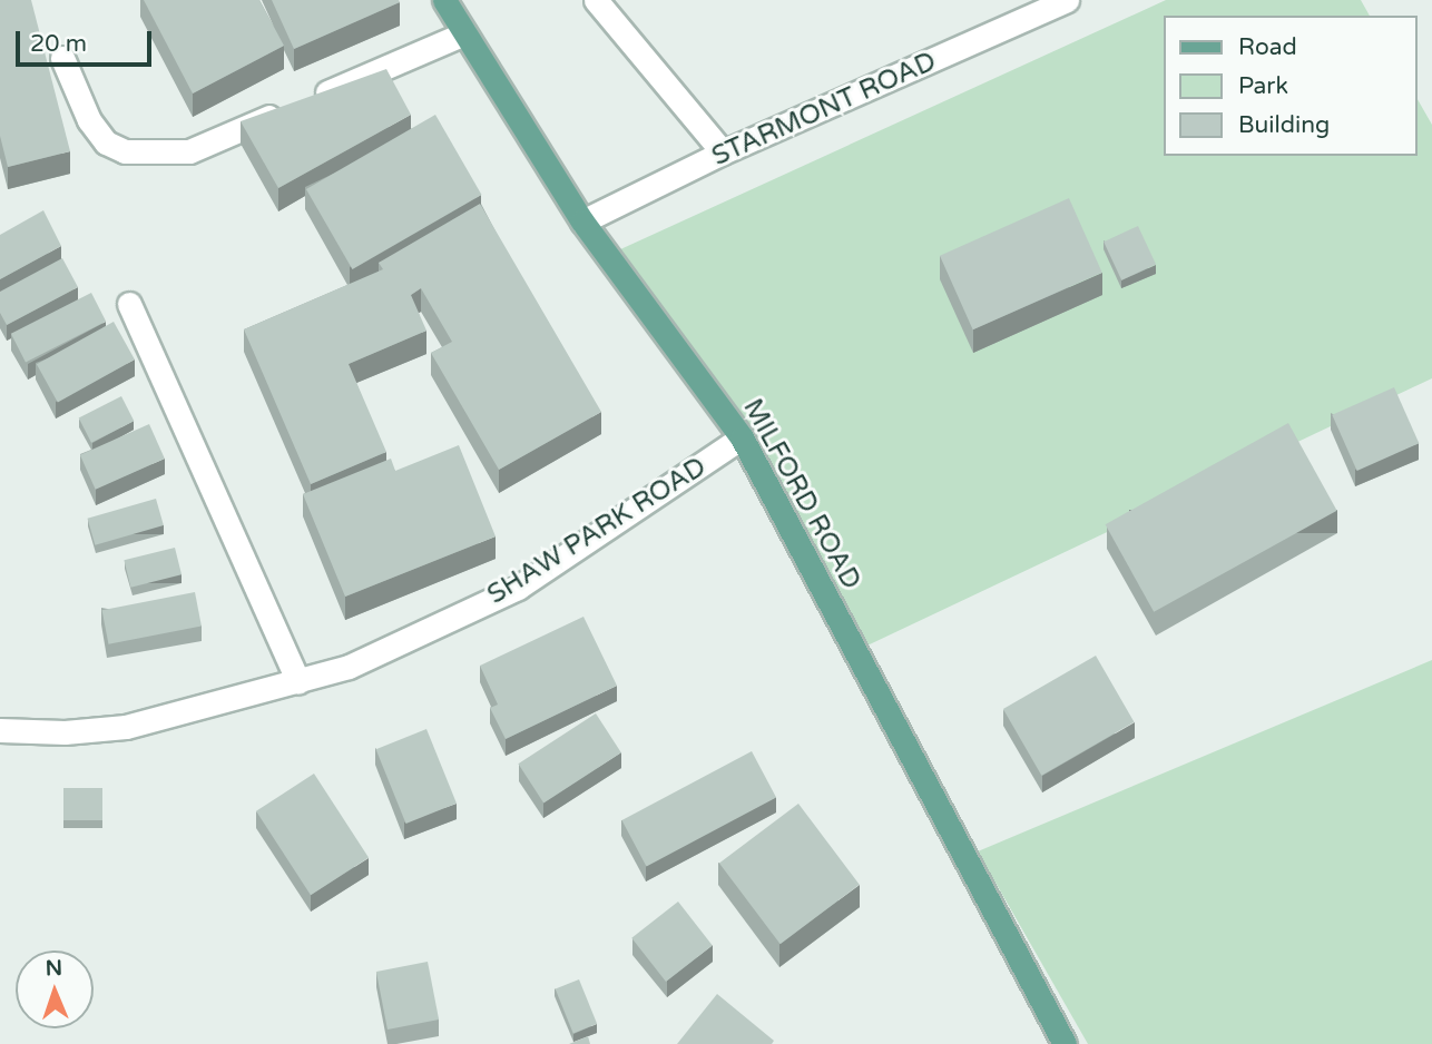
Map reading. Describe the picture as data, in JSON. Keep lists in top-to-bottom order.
{
  "streets": {
    "main road": ["MILFORD ROAD"],
    "street": ["STARMONT ROAD", "SHAW PARK ROAD"]
  },
  "crossings": [
    ["STARMONT ROAD", "MILFORD ROAD"],
    ["MILFORD ROAD", "SHAW PARK ROAD"]
  ],
  "legend": ["Road", "Park", "Building"],
  "scale_bar": "20 m",
  "north": "top"
}
